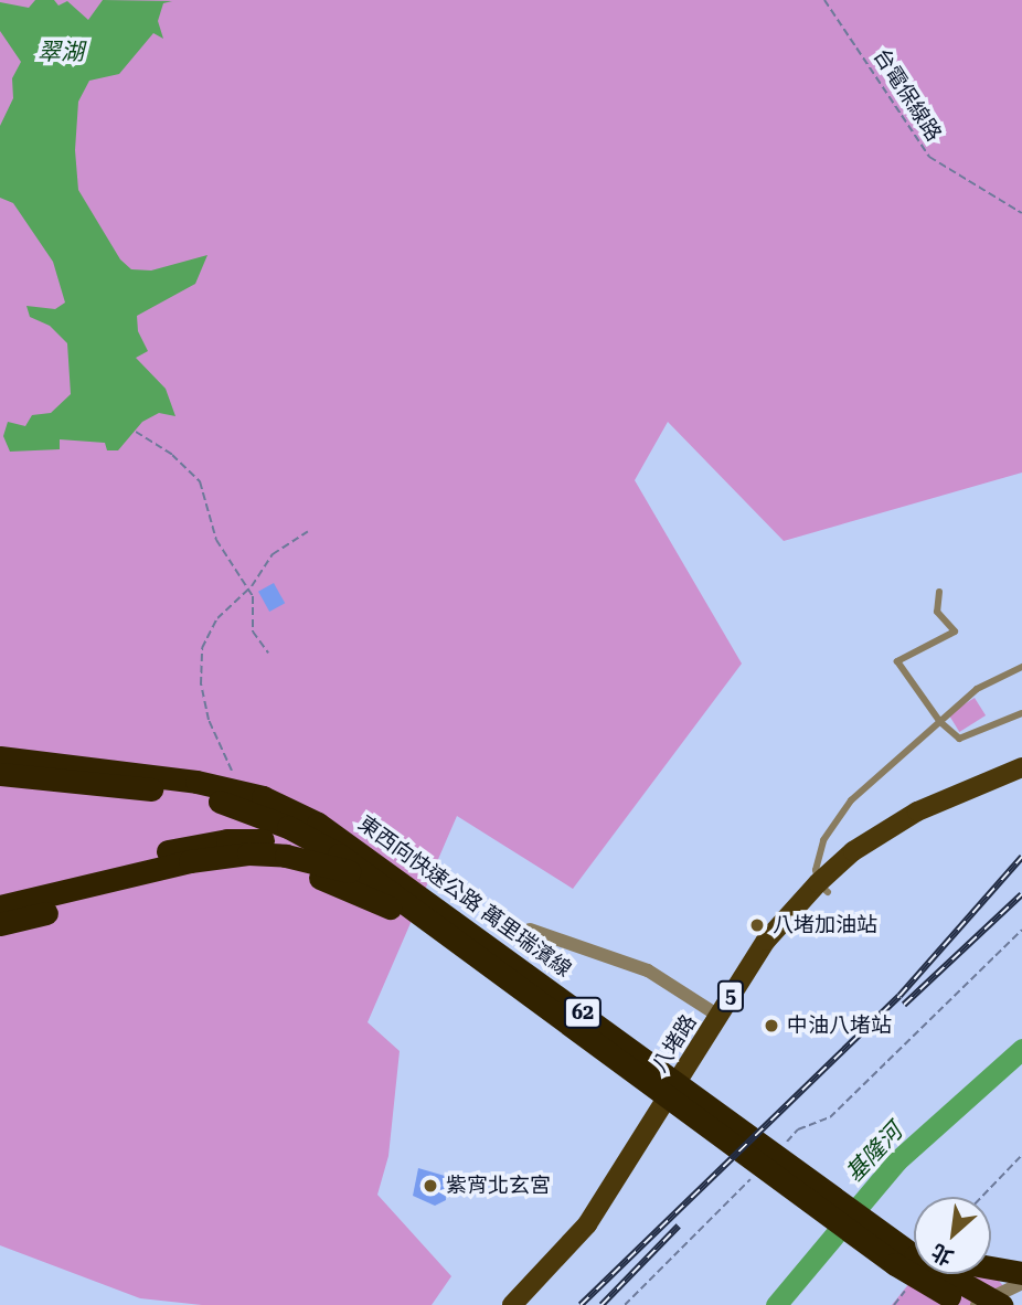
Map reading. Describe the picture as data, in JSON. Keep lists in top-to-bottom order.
{
  "streets": {
    "highway": ["東西向快速公路 萬里瑞濱線", "62"],
    "main road": ["5", "八堵路"],
    "path": ["台電保線路"]
  },
  "water": ["翠湖", "基隆河"],
  "places": ["八堵加油站", "中油八堵站", "紫宵北玄宮"],
  "north": "bottom left"
}
